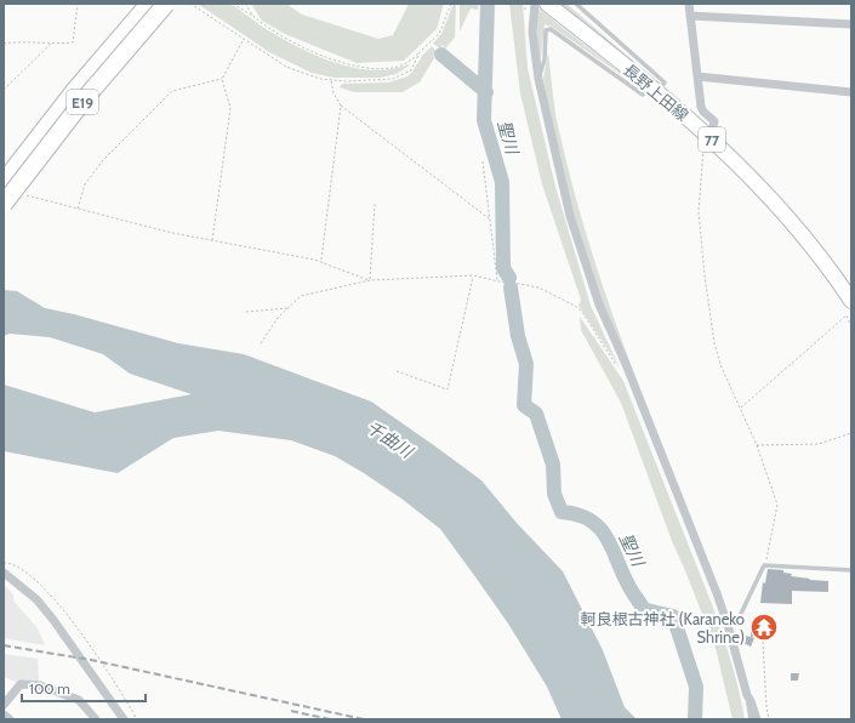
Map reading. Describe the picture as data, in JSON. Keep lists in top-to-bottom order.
{
  "streets": {
    "highway": ["E19"],
    "main road": ["長野上田線", "77"]
  },
  "water": ["聖川", "千曲川"],
  "places": {
    "temple": ["軻良根古神社 (Karaneko Shrine)"]
  },
  "scale_bar": "100 m"
}
